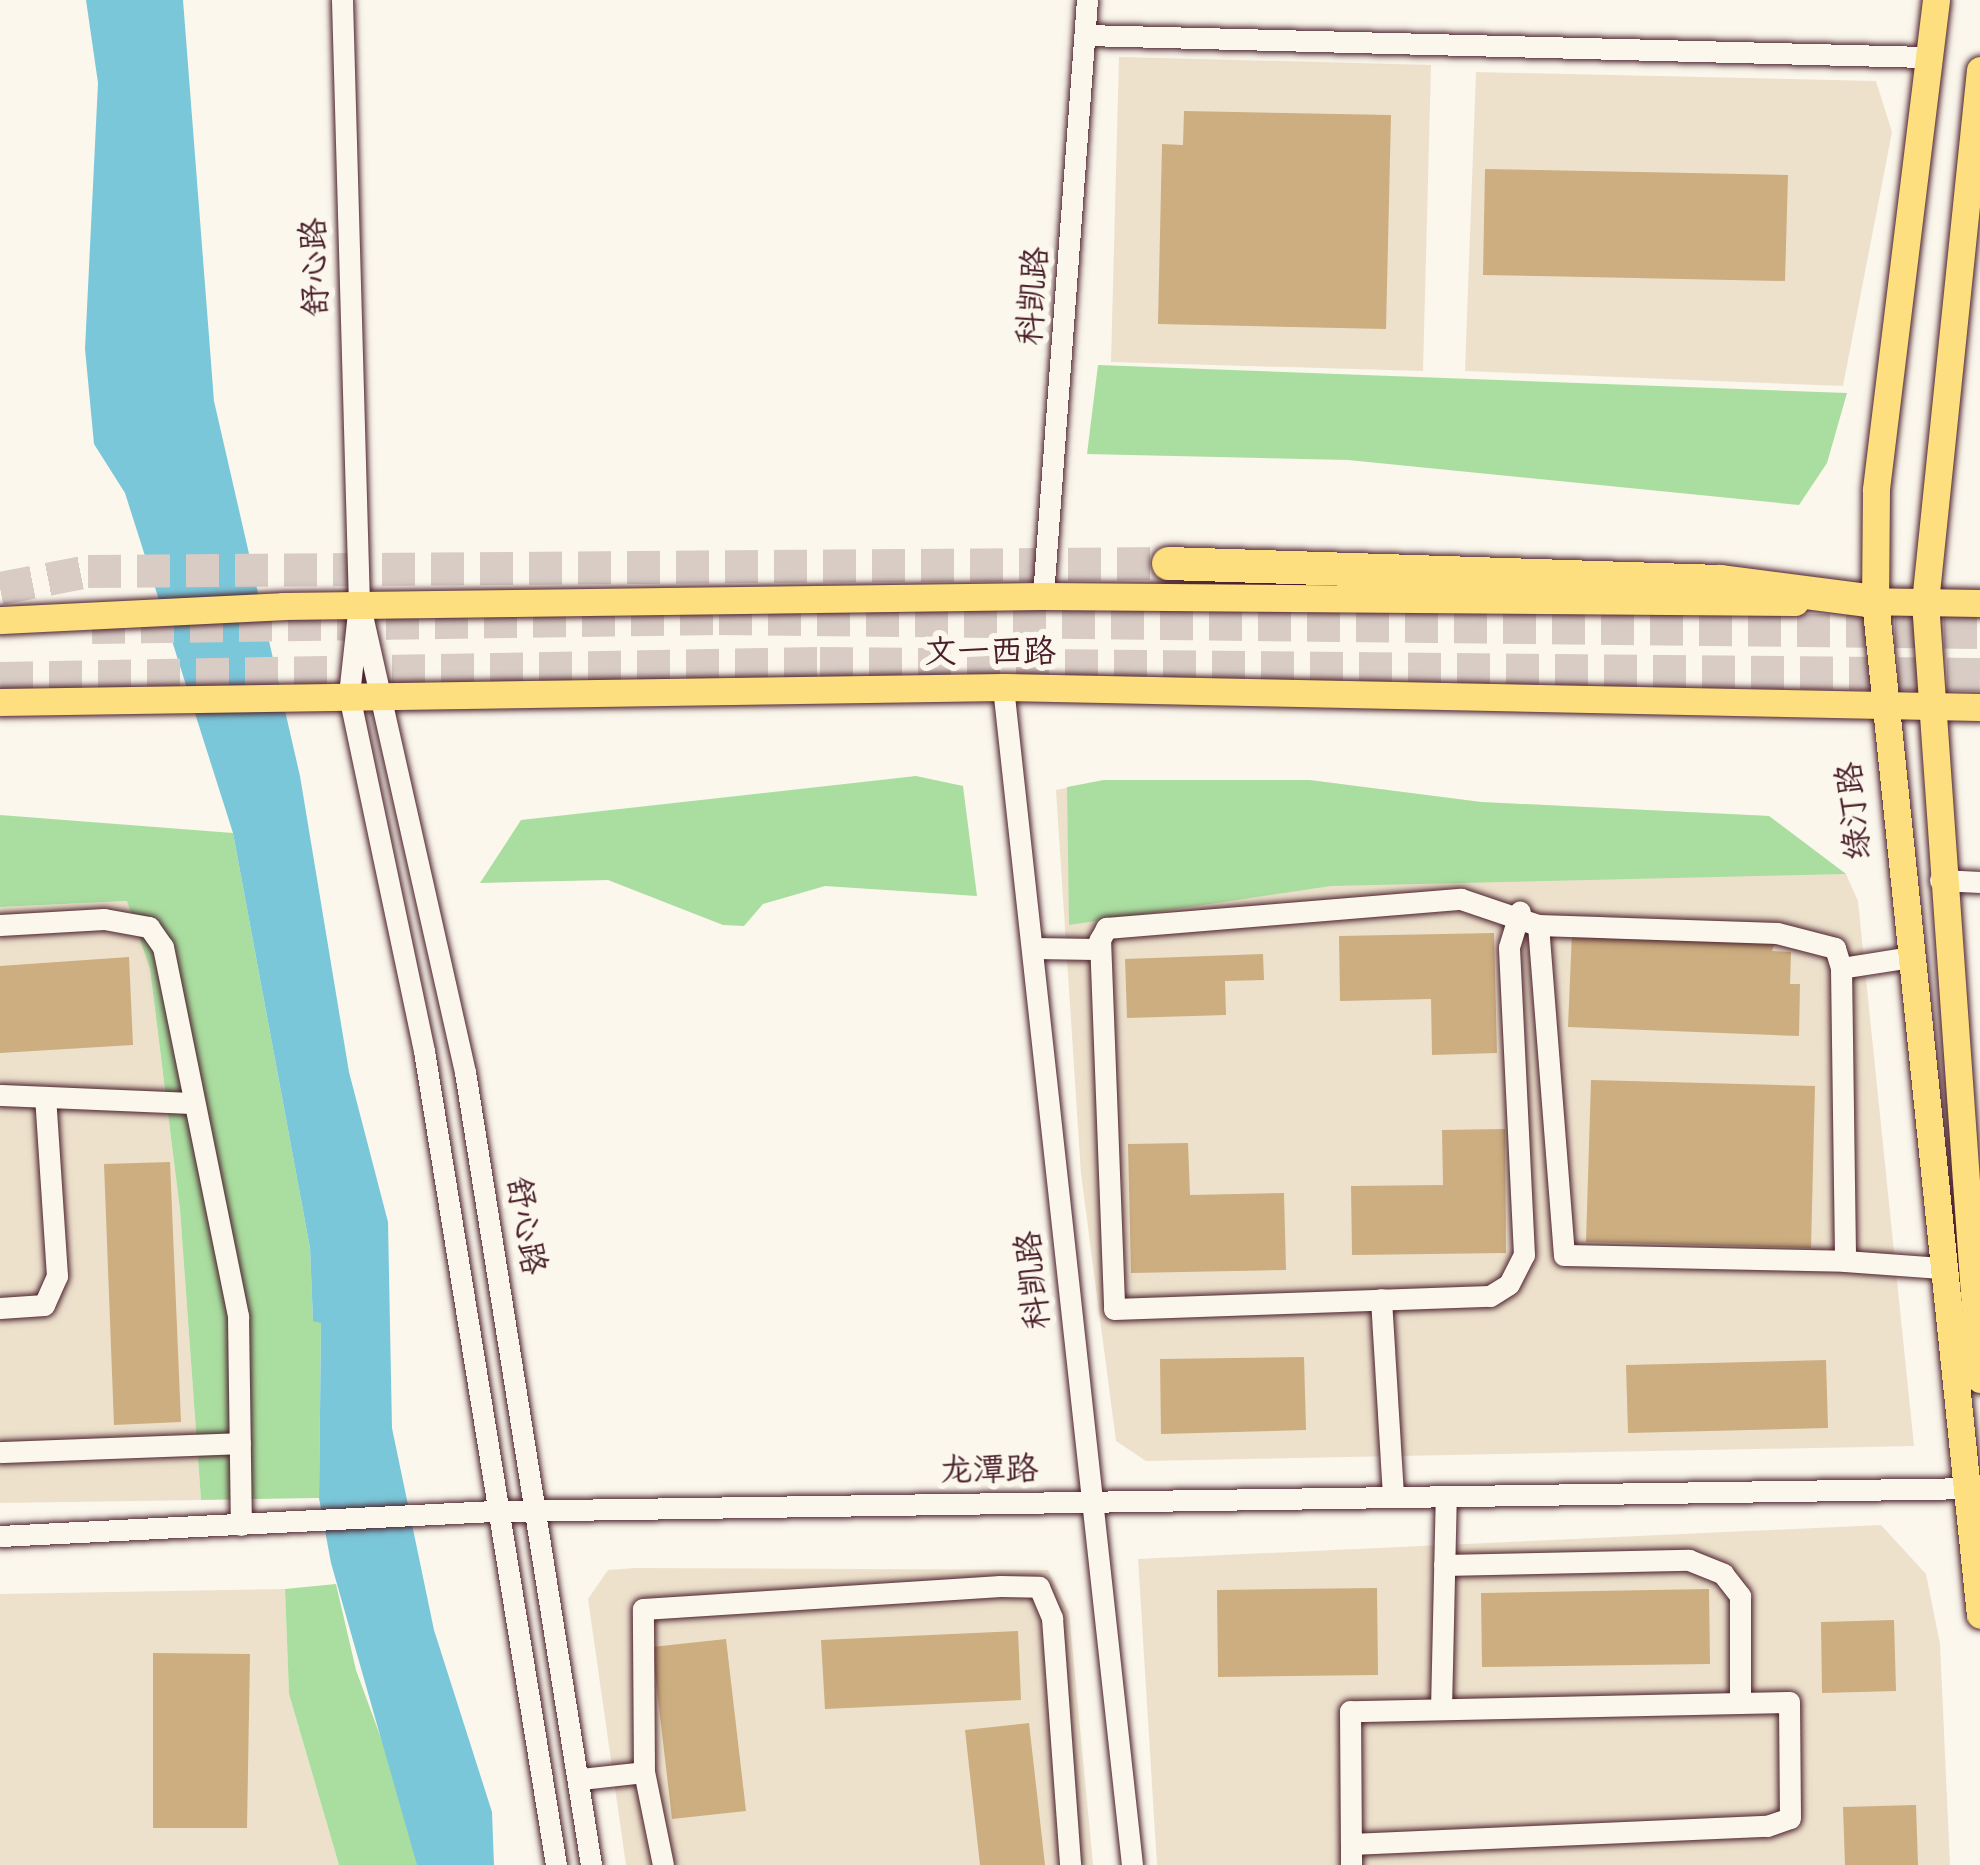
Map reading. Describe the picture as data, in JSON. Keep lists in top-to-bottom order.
{
  "streets": {
    "main road": ["文一西路", "绿汀路"],
    "street": ["舒心路", "科凯路", "龙潭路"]
  },
  "crossings": [
    ["舒心路", "文一西路"],
    ["舒心路", "龙潭路"],
    ["科凯路", "文一西路"],
    ["科凯路", "龙潭路"],
    ["文一西路", "绿汀路"],
    ["绿汀路", "龙潭路"]
  ]
}
